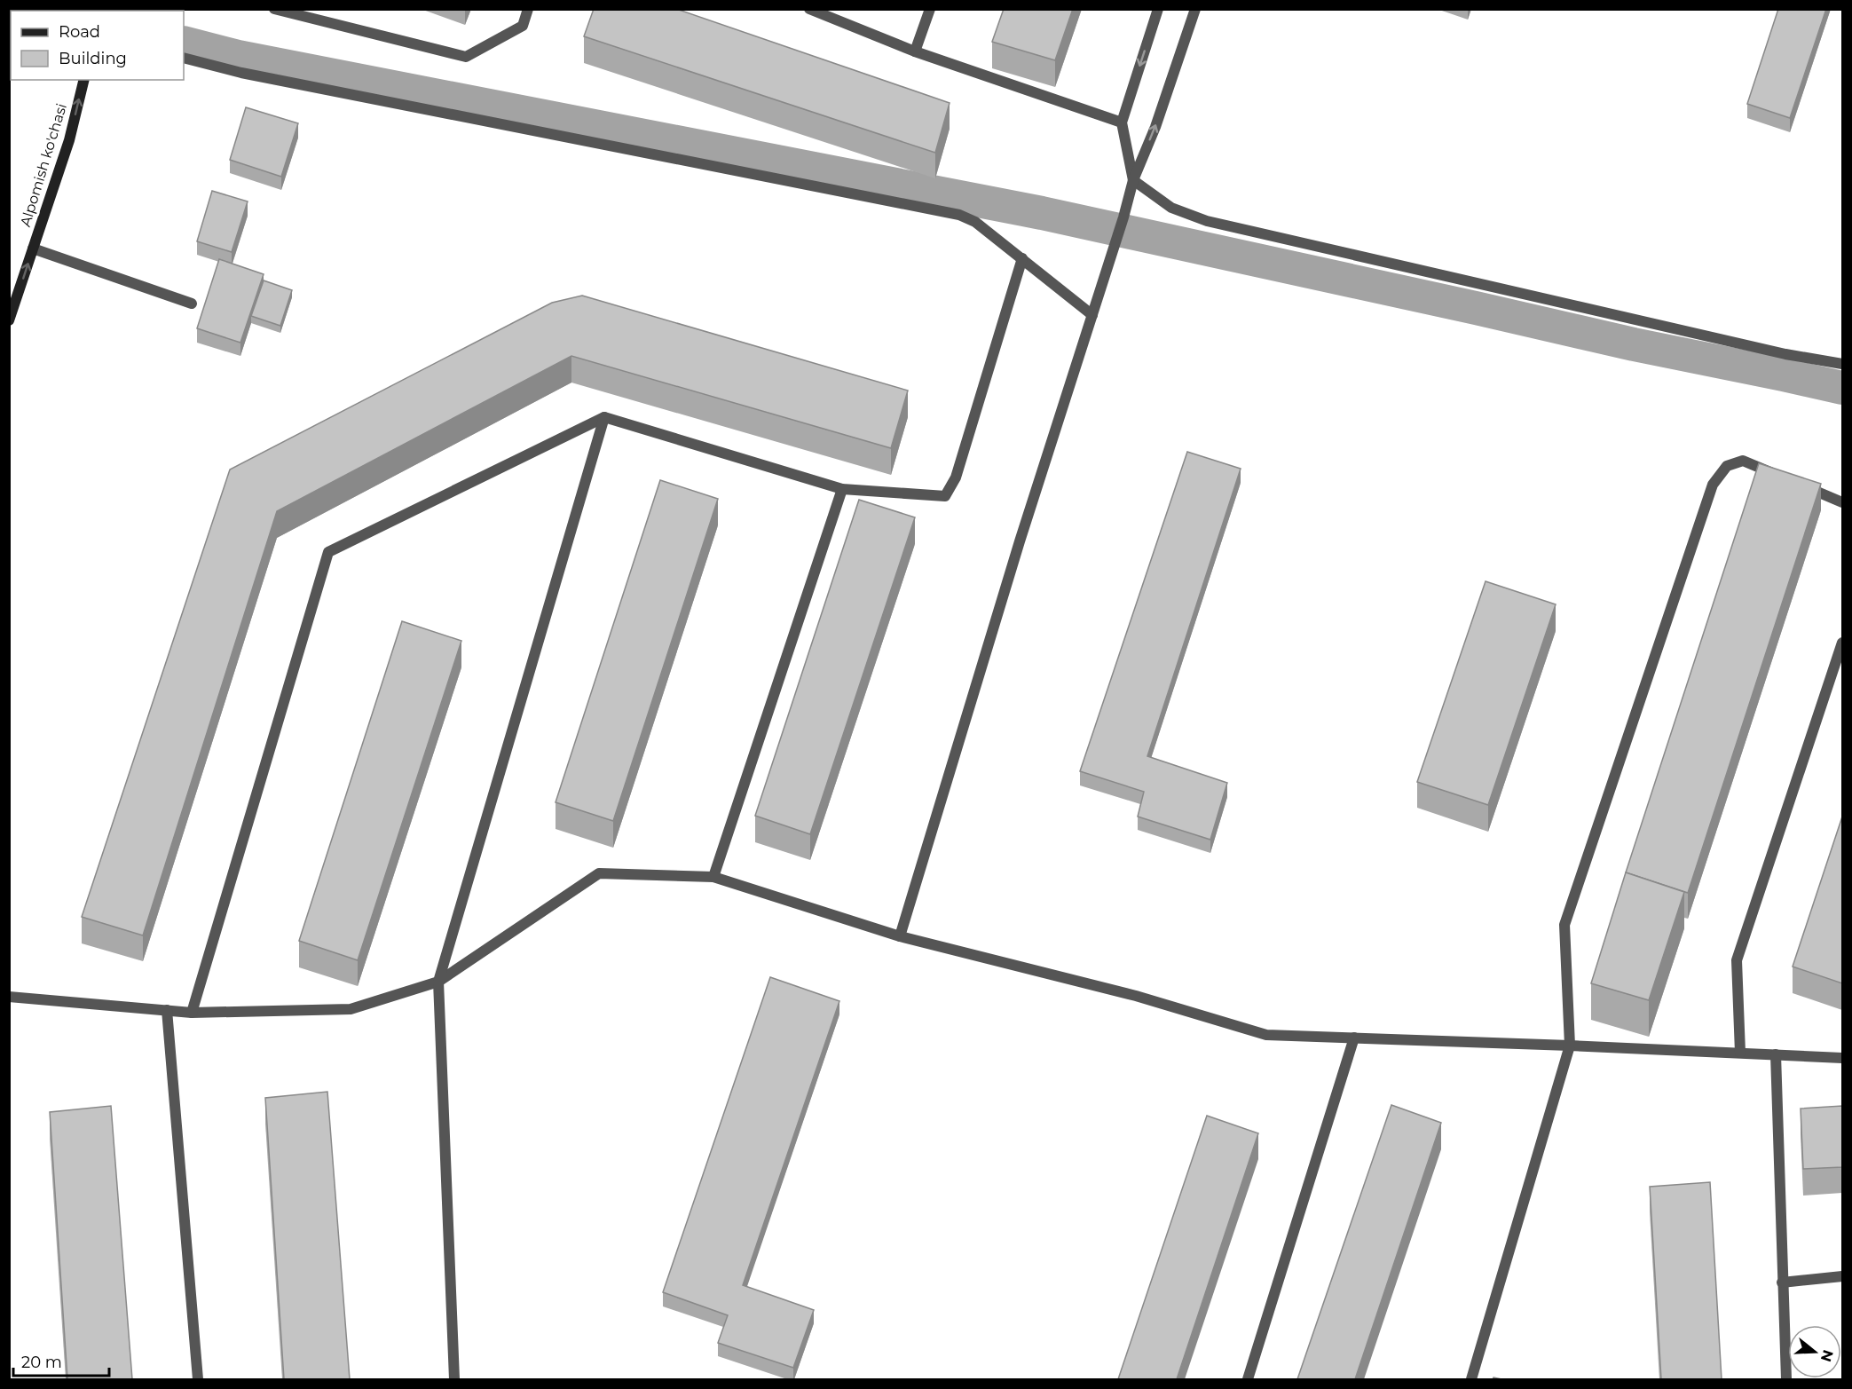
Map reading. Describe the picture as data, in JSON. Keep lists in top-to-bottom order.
{
  "streets": {
    "main road": ["Alpomish ko'chasi"]
  },
  "one_way": ["Alpomish ko'chasi"],
  "legend": ["Road", "Building"],
  "scale_bar": "20 m",
  "north": "right"
}
